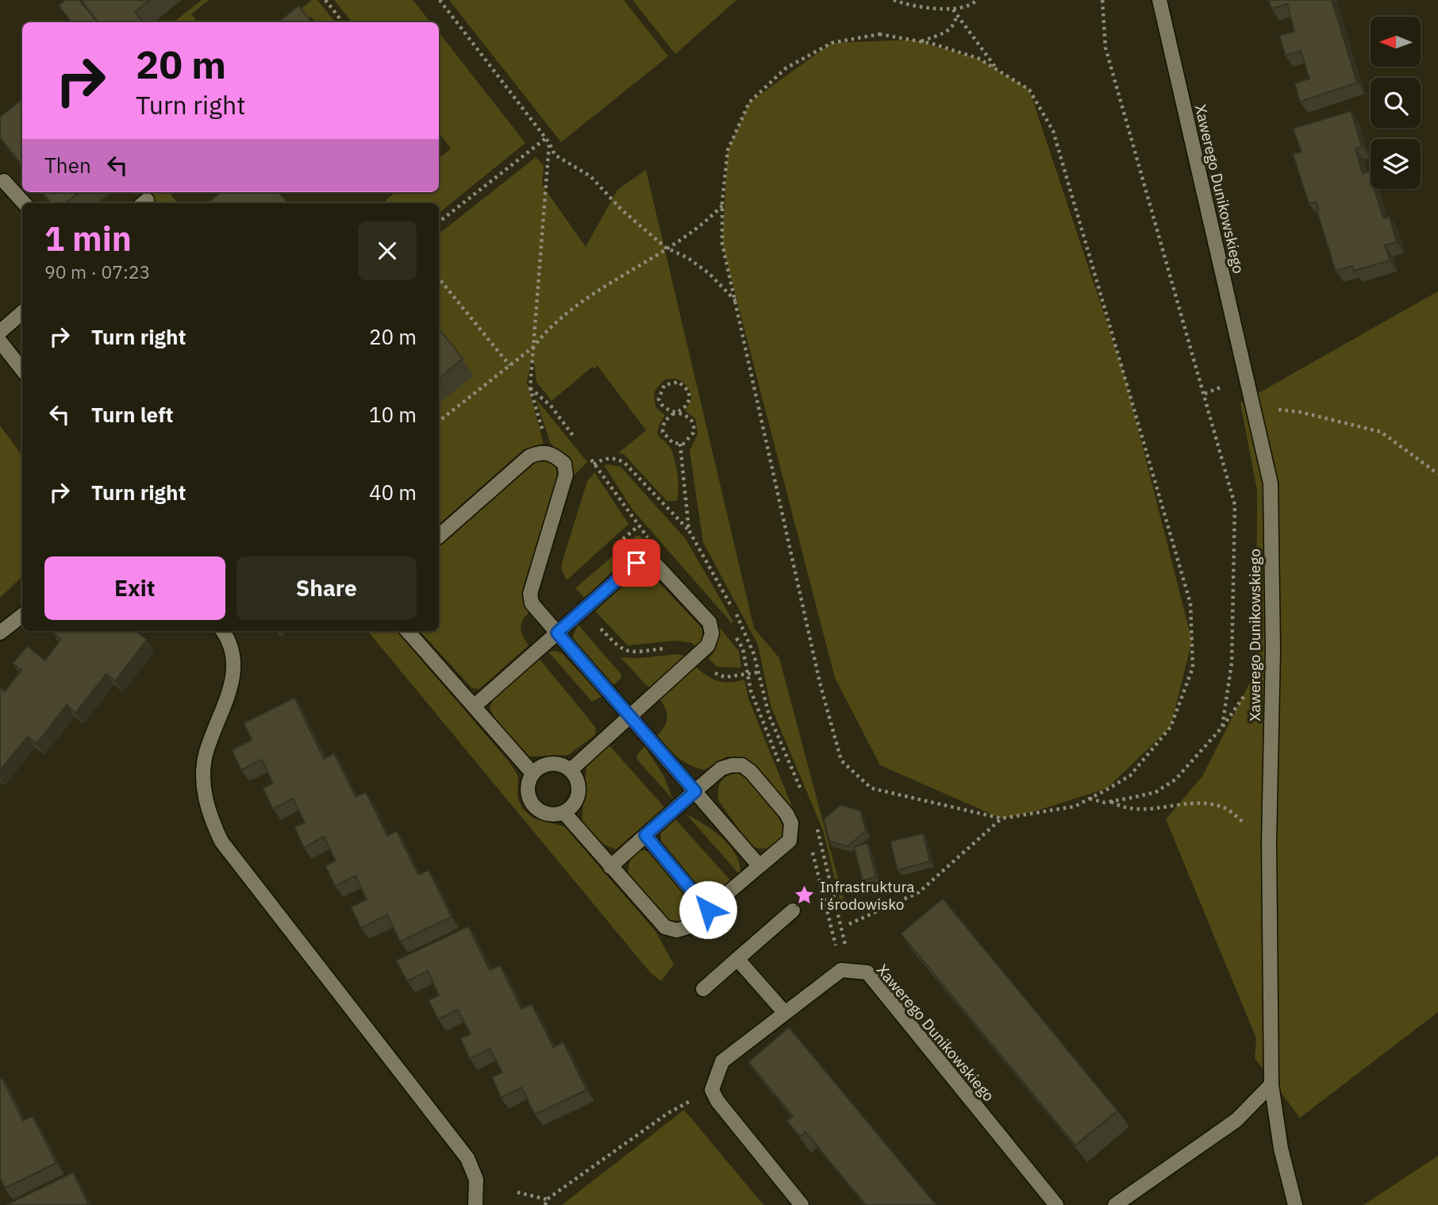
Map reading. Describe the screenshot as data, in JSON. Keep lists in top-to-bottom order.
{
  "streets": {
    "street": ["Xawerego Dunikowskiego"]
  },
  "places": {
    "place": ["Infrastruktura i środowisko"]
  },
  "north": "left",
  "page": {
    "turn": ["20 m", "Turn right"],
    "then": "Then",
    "heading": ["1 min", "90 m · 07:23"],
    "list": [
      {
        "name": "Turn right",
        "value": "20 m"
      },
      {
        "name": "Turn left",
        "value": "10 m"
      },
      {
        "name": "Turn right",
        "value": "40 m"
      }
    ],
    "buttons": ["Exit", "Share"]
  }
}
